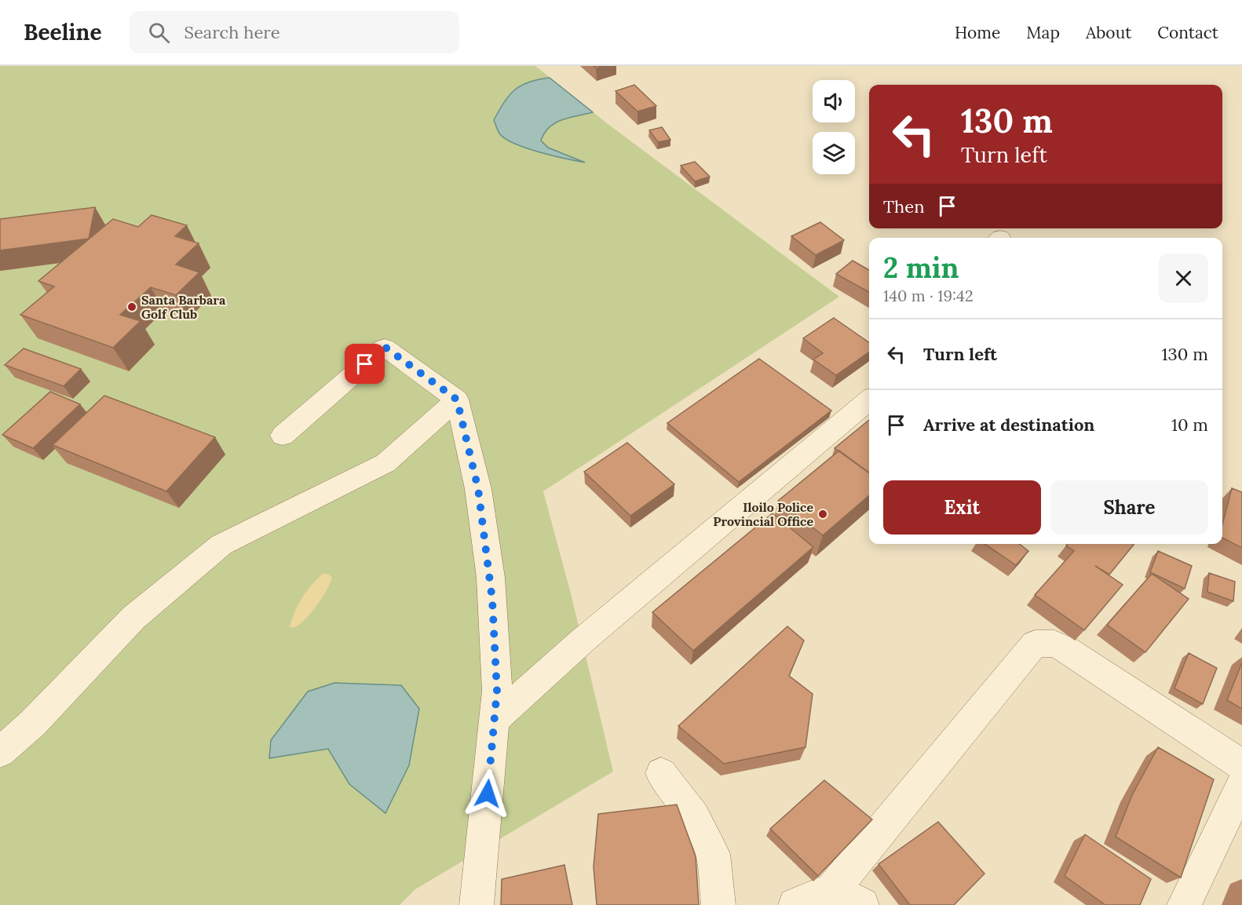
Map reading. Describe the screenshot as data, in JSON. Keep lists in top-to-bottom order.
{
  "places": ["Santa Barbara Golf Club", "Iloilo Police Provincial Office"],
  "page": {
    "header": "Beeline",
    "search": "Search here",
    "nav": [
      "Home",
      "Map",
      "About",
      "Contact"
    ],
    "turn": ["130 m", "Turn left"],
    "then": "Then",
    "heading": ["2 min", "140 m · 19:42"],
    "list": [
      {
        "name": "Turn left",
        "value": "130 m"
      },
      {
        "name": "Arrive at destination",
        "value": "10 m"
      }
    ],
    "buttons": ["Exit", "Share"]
  }
}
